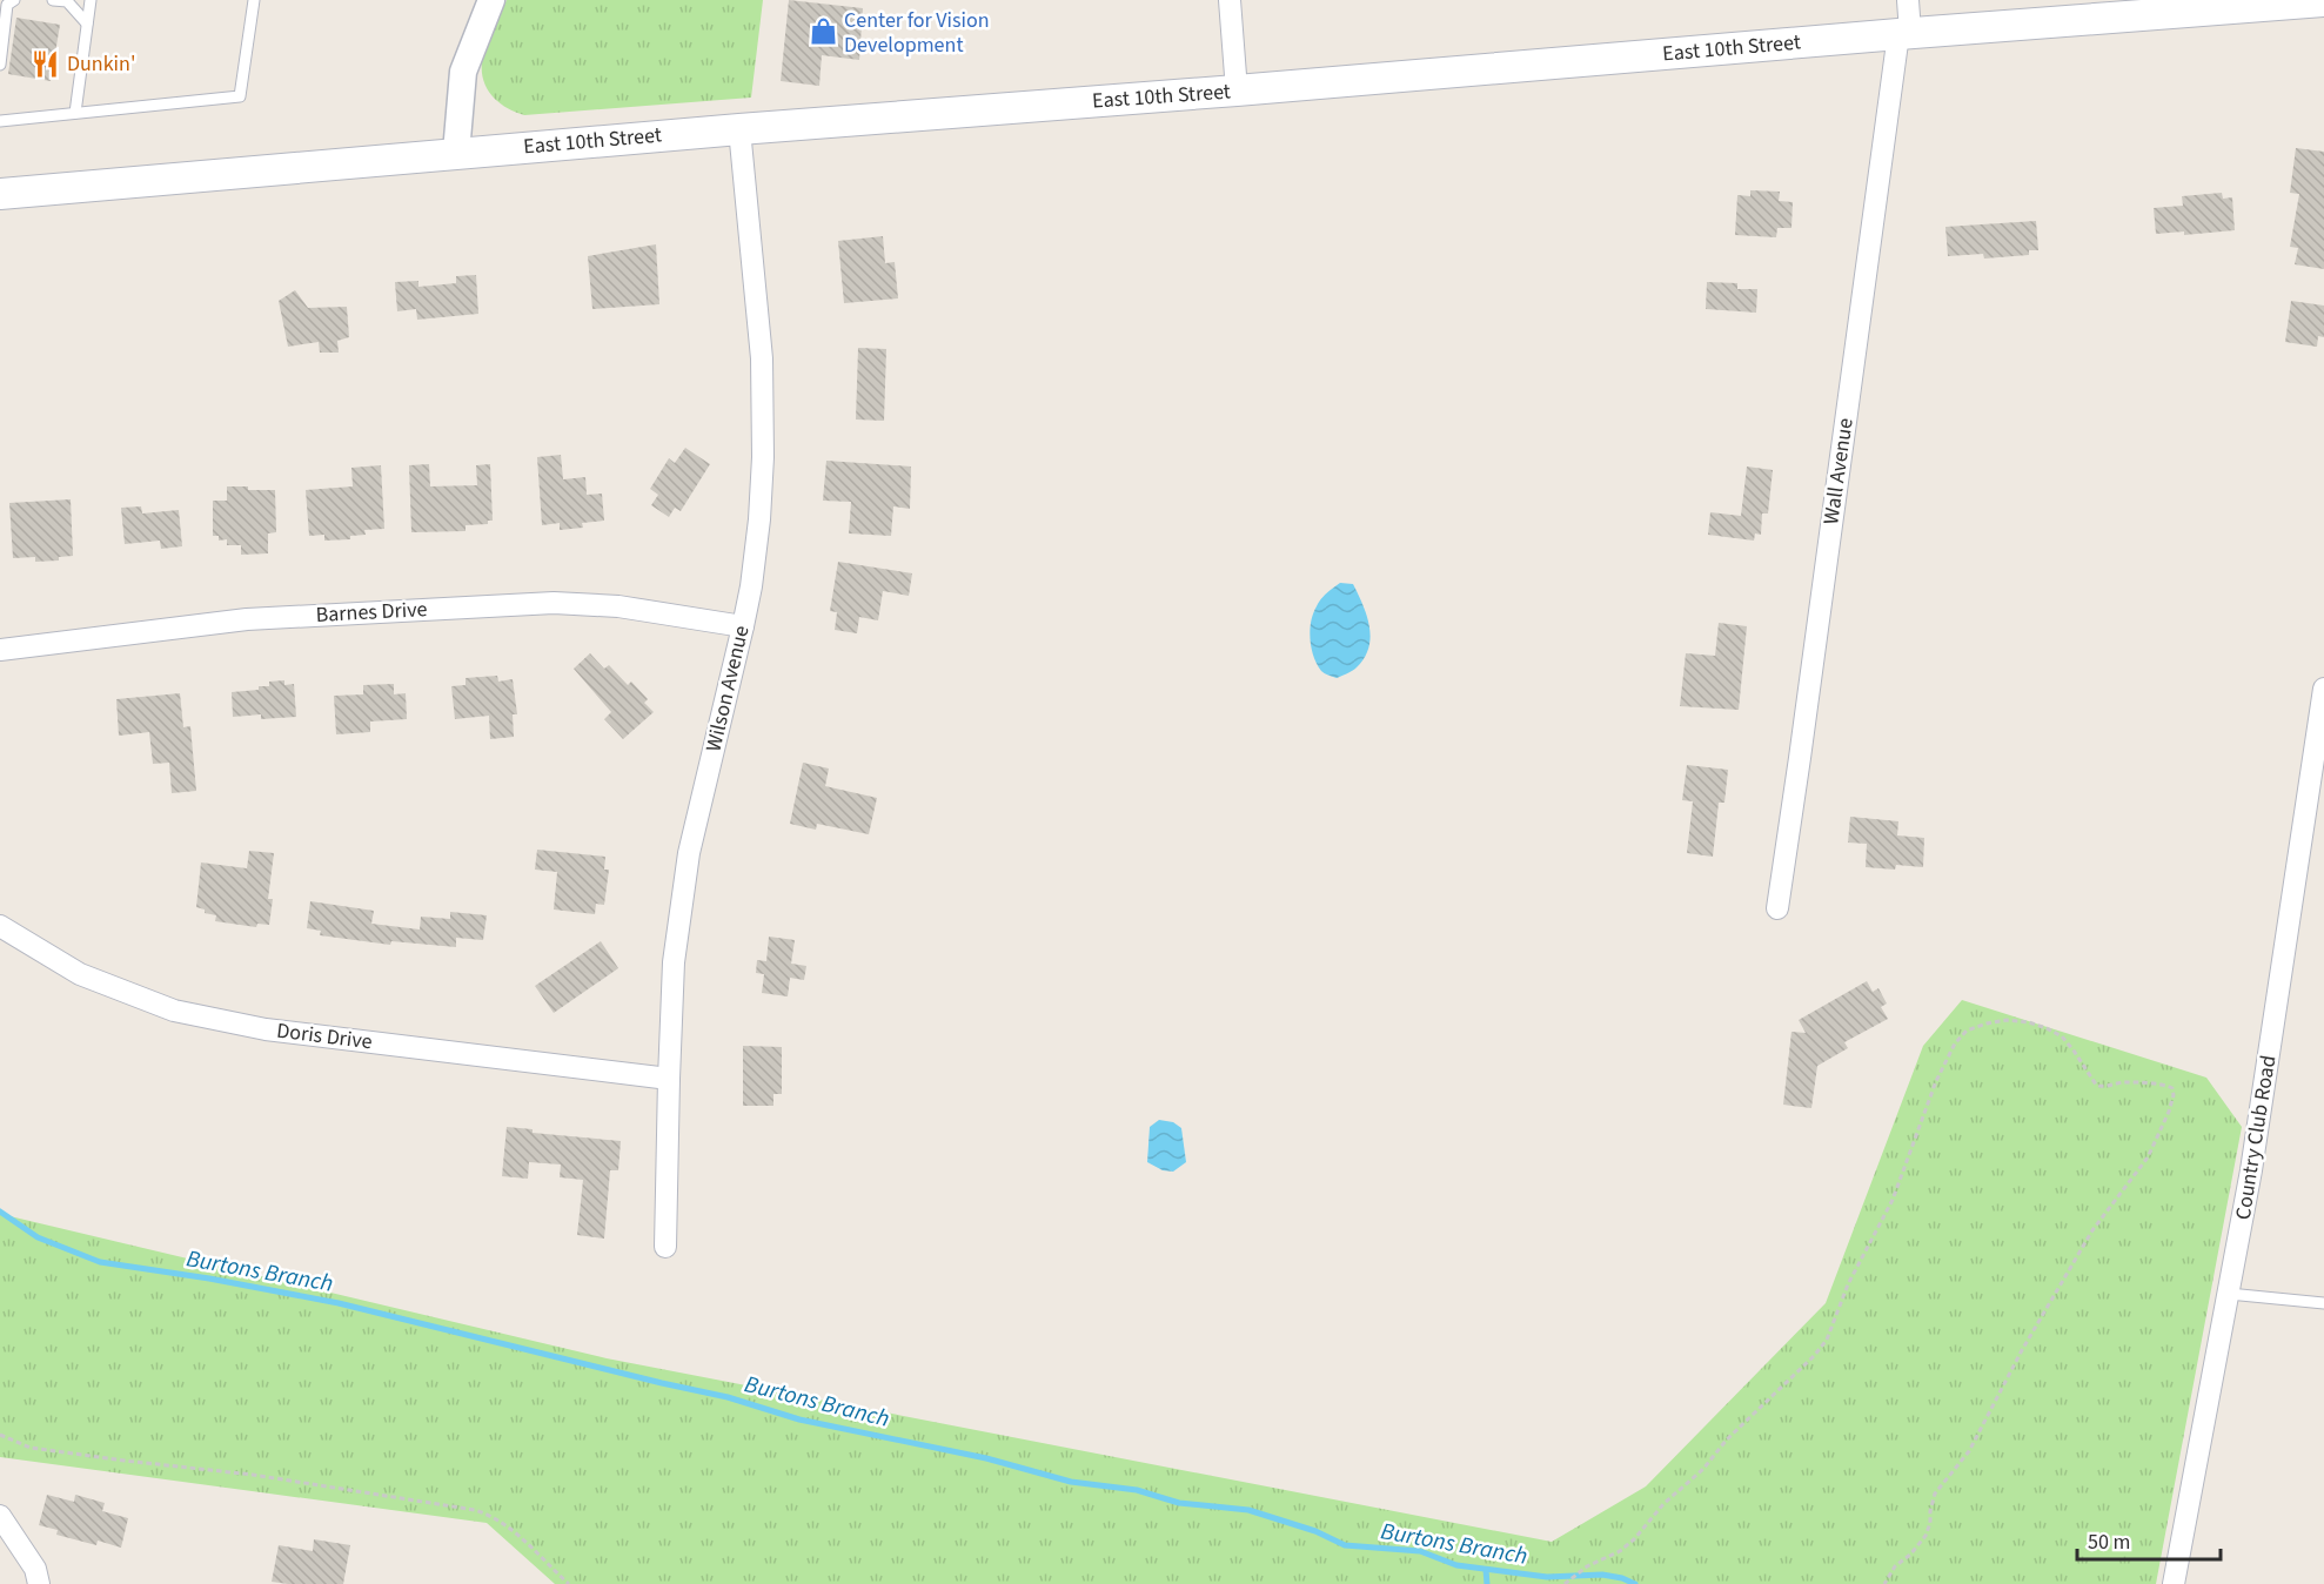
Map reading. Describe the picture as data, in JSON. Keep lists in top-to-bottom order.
{
  "streets": {
    "main road": ["East 10th Street"],
    "street": [
      "Wall Avenue",
      "Barnes Drive",
      "Wilson Avenue",
      "Doris Drive",
      "Country Club Road"
    ]
  },
  "crossings": [
    ["East 10th Street", "Wall Avenue"],
    ["East 10th Street", "Wilson Avenue"],
    ["Barnes Drive", "Wilson Avenue"],
    ["Wilson Avenue", "Doris Drive"]
  ],
  "water": ["Burtons Branch"],
  "places": {
    "shop": ["Center for Vision Development"],
    "restaurant": ["Dunkin'"]
  },
  "scale_bar": "50 m"
}
